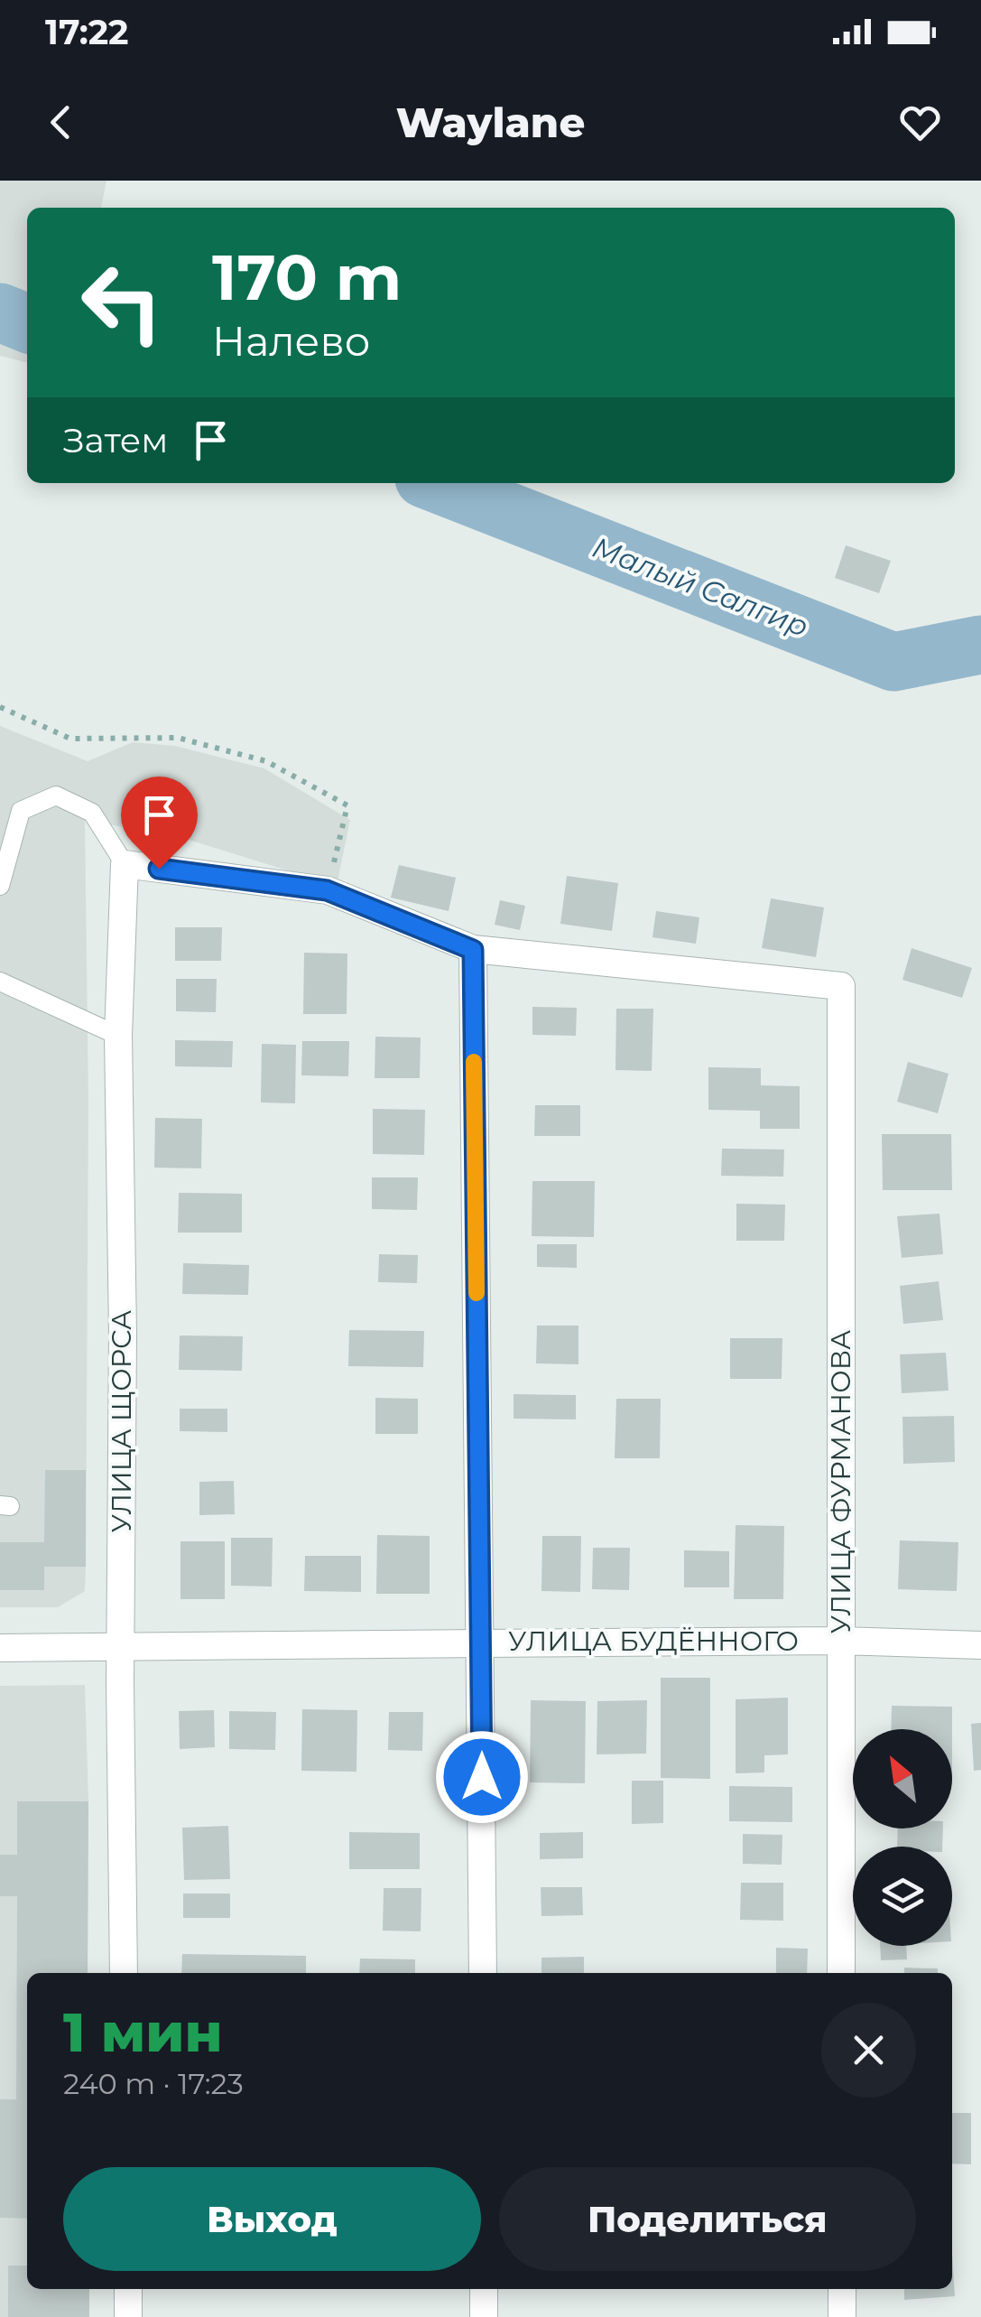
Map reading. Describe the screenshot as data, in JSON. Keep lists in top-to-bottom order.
{
  "streets": {
    "street": ["УЛИЦА ЩОРСА", "УЛИЦА ФУРМАНОВА", "УЛИЦА БУДЁННОГО"]
  },
  "crossings": [
    ["УЛИЦА ЩОРСА", "УЛИЦА БУДЁННОГО"],
    ["УЛИЦА ФУРМАНОВА", "УЛИЦА БУДЁННОГО"]
  ],
  "water": ["Малый Салгир"],
  "north": "top left",
  "page": {
    "status": "17:22",
    "header": "Waylane",
    "turn": ["170 m", "Налево"],
    "then": "Затем",
    "heading": ["1 мин", "240 m · 17:23"],
    "buttons": ["Выход", "Поделиться"]
  }
}
